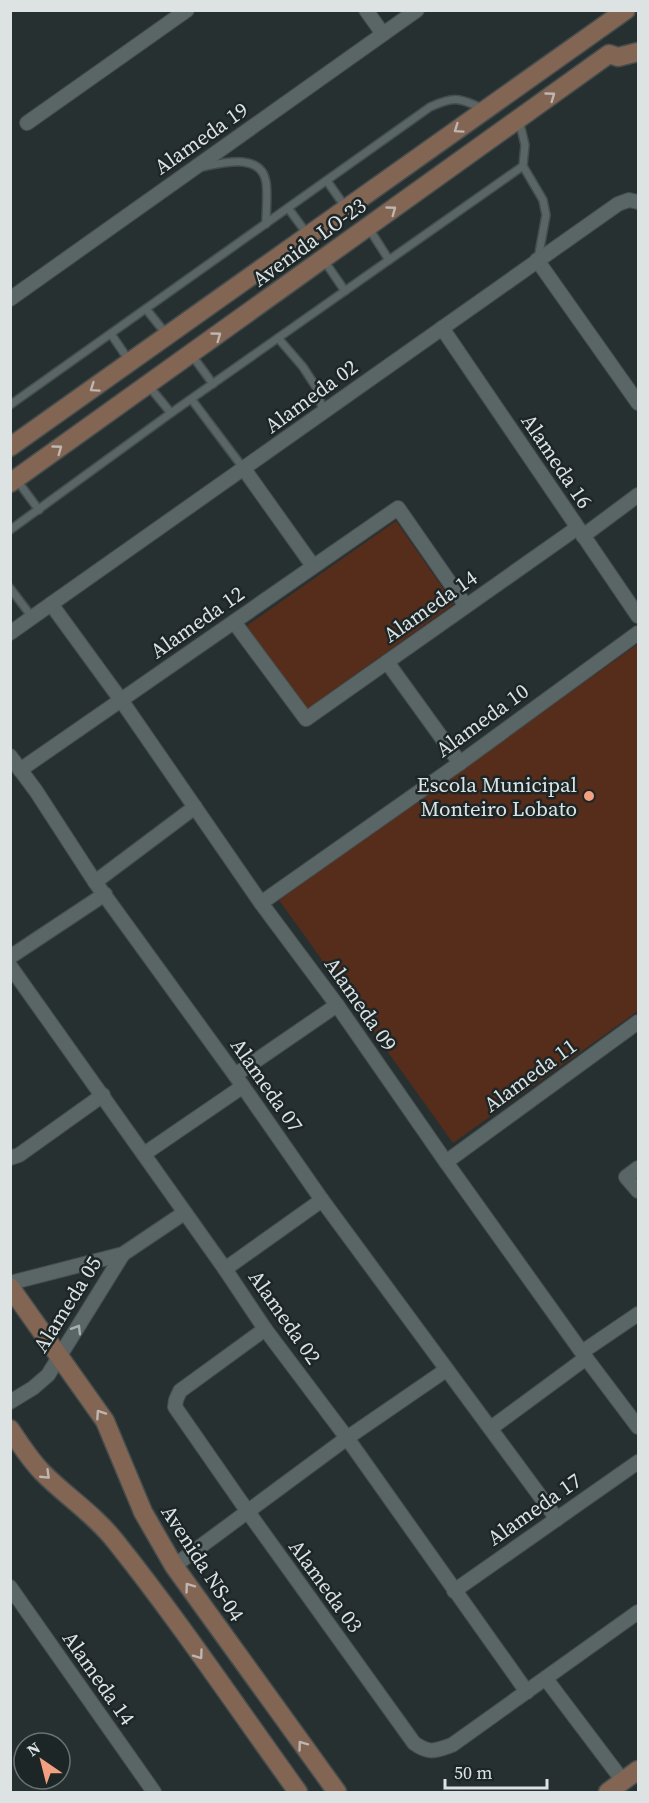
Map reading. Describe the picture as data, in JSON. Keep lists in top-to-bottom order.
{
  "streets": {
    "street": [
      "Alameda 19",
      "Avenida LO-23",
      "Alameda 02",
      "Alameda 16",
      "Alameda 14",
      "Alameda 12",
      "Alameda 10",
      "Alameda 09",
      "Alameda 11",
      "Alameda 07",
      "Alameda 05",
      "Alameda 17",
      "Avenida NS-04",
      "Alameda 03"
    ]
  },
  "crossings": [
    ["Alameda 02", "Alameda 16"],
    ["Alameda 02", "Alameda 09"],
    ["Alameda 02", "Alameda 17"],
    ["Alameda 02", "Alameda 03"],
    ["Alameda 16", "Alameda 14"],
    ["Alameda 14", "Alameda 12"],
    ["Alameda 12", "Alameda 09"],
    ["Alameda 12", "Alameda 07"],
    ["Alameda 10", "Alameda 09"],
    ["Alameda 09", "Alameda 11"],
    ["Alameda 07", "Alameda 17"],
    ["Alameda 05", "Avenida NS-04"]
  ],
  "one_way": ["Alameda 05"],
  "places": ["Escola Municipal Monteiro Lobato"],
  "scale_bar": "50 m",
  "north": "top left"
}
